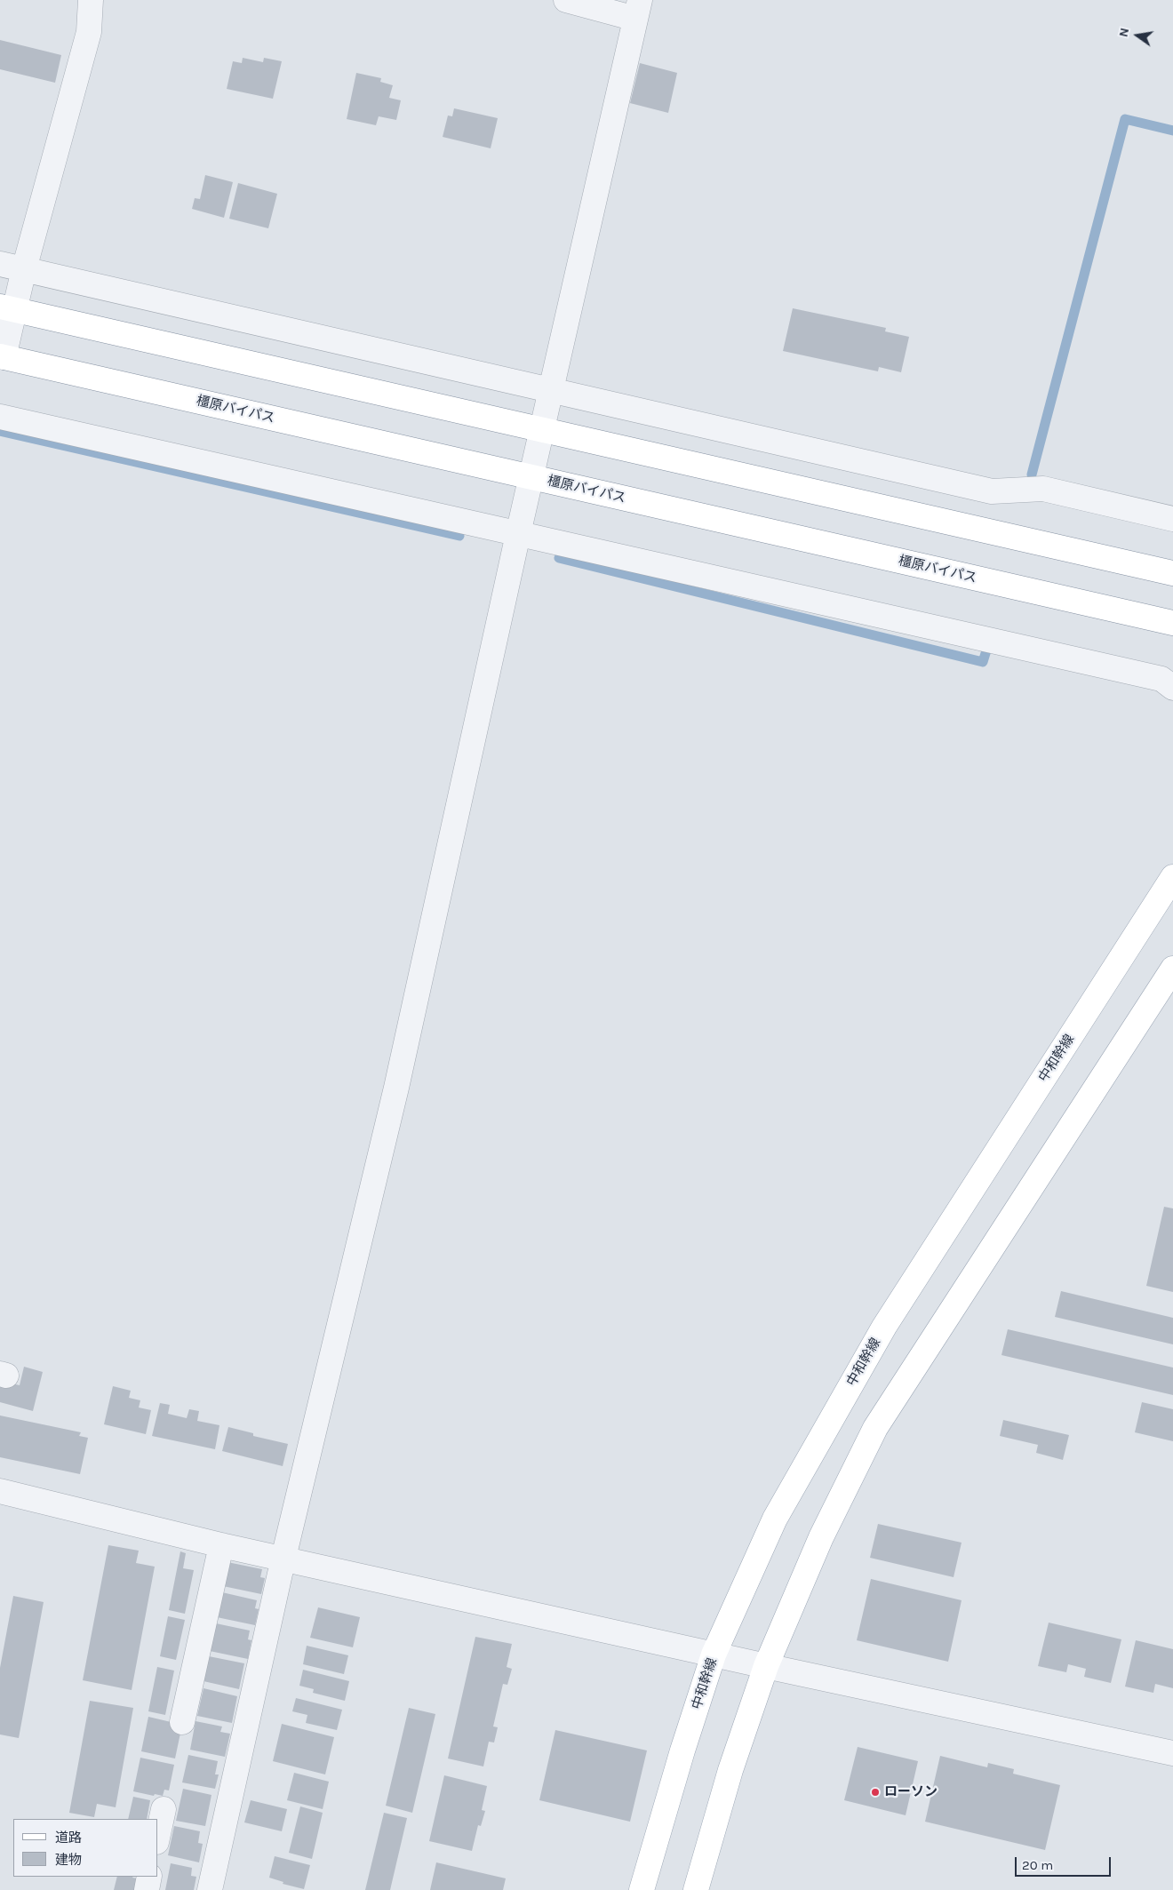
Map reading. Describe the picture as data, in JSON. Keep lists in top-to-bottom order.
{
  "streets": {
    "main road": ["橿原バイパス", "中和幹線"]
  },
  "places": ["ローソン"],
  "legend": ["道路", "建物"],
  "scale_bar": "20 m",
  "north": "left"
}
